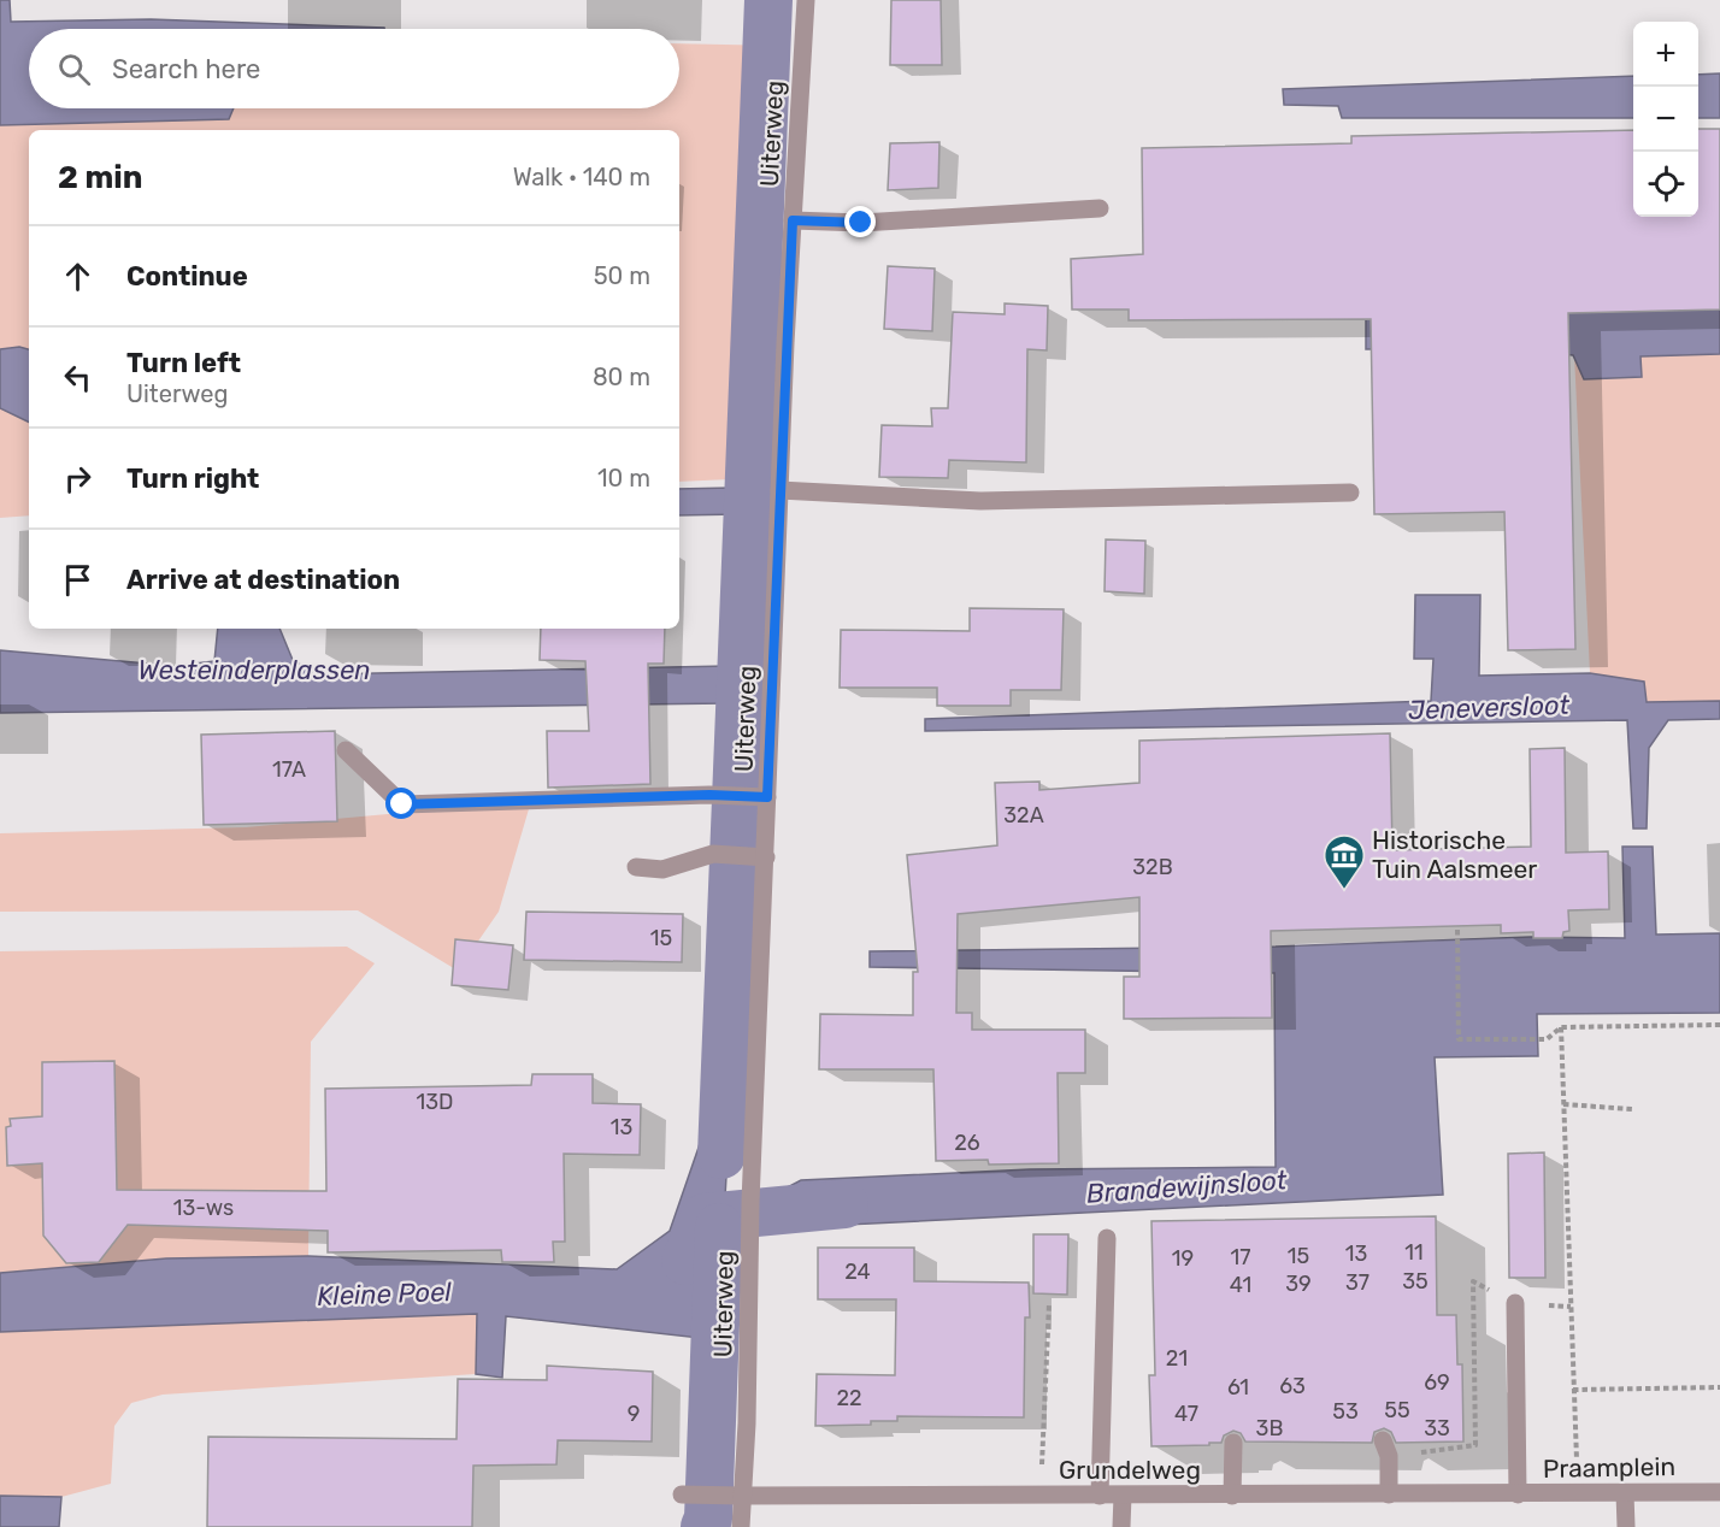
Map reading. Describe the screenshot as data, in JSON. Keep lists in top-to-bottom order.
{
  "streets": {
    "street": ["Uiterweg", "Praamplein", "Grundelweg"]
  },
  "crossings": [
    ["Uiterweg", "Grundelweg"],
    ["Praamplein", "Grundelweg"]
  ],
  "water": [
    "Westeinderplassen",
    "Jeneversloot",
    "Brandewijnsloot",
    "Kleine Poel"
  ],
  "places": {
    "museum": ["Historische Tuin Aalsmeer"]
  },
  "house_numbers": [
    "17A",
    "32A",
    "32B",
    "15",
    "13D",
    "13",
    "26",
    "13-ws",
    "11",
    "13",
    "15",
    "17",
    "19",
    "24",
    "35",
    "37",
    "39",
    "41",
    "21",
    "69",
    "63",
    "61",
    "22",
    "55",
    "53",
    "9",
    "47",
    "3B",
    "33"
  ],
  "page": {
    "map_buttons": ["+", "−"],
    "search": "Search here",
    "heading": ["2 min", "Walk · 140 m"],
    "list": [
      ["Continue", "50 m"],
      ["Turn left", "Uiterweg", "80 m"],
      ["Turn right", "10 m"],
      "Arrive at destination"
    ]
  }
}
